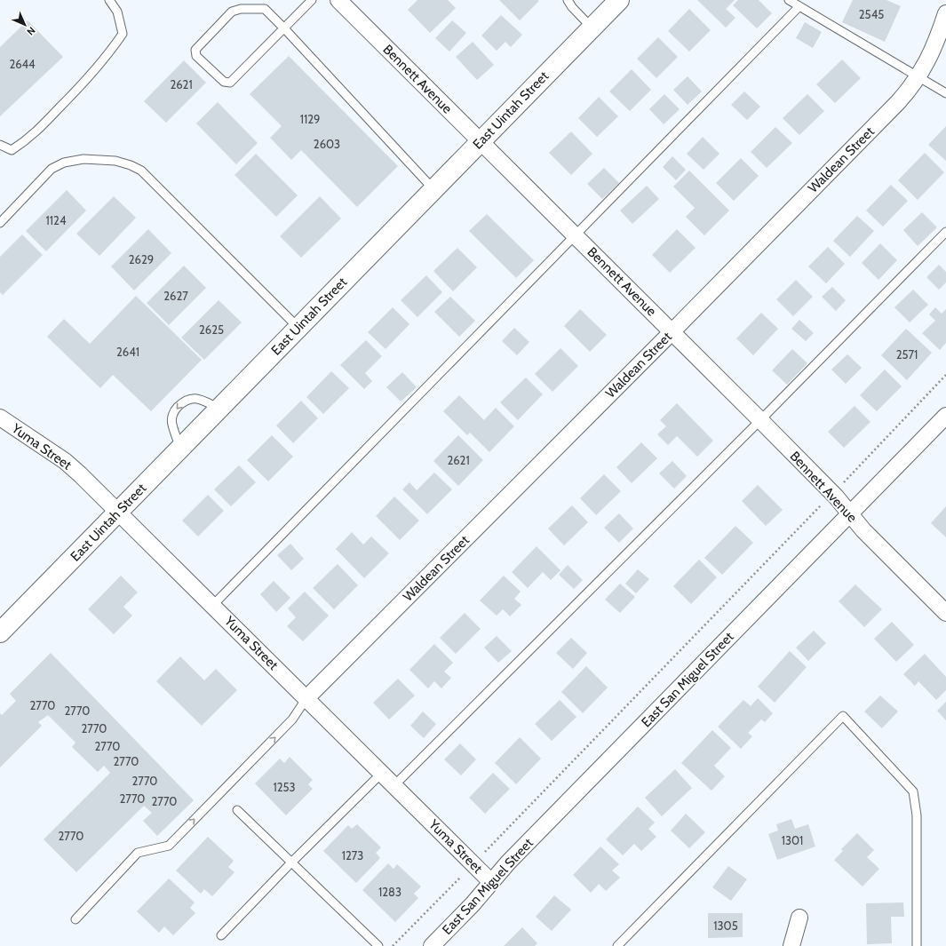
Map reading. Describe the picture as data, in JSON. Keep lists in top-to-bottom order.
{
  "streets": {
    "main road": ["East Uintah Street"],
    "street": [
      "Bennett Avenue",
      "Waldean Street",
      "Yuma Street",
      "East San Miguel Street"
    ]
  },
  "crossings": [
    ["Bennett Avenue", "East Uintah Street"],
    ["Bennett Avenue", "Waldean Street"],
    ["Bennett Avenue", "East San Miguel Street"],
    ["East Uintah Street", "Yuma Street"],
    ["Waldean Street", "Yuma Street"],
    ["Yuma Street", "East San Miguel Street"]
  ],
  "house_numbers": [
    "2545",
    "2644",
    "2621",
    "1129",
    "2603",
    "1124",
    "2629",
    "2627",
    "2625",
    "2641",
    "2571",
    "2621",
    "2770",
    "2770",
    "2770",
    "2770",
    "2770",
    "2770",
    "1253",
    "2770",
    "2770",
    "2770",
    "1301",
    "1273",
    "1283",
    "1305"
  ],
  "north": "bottom right"
}
